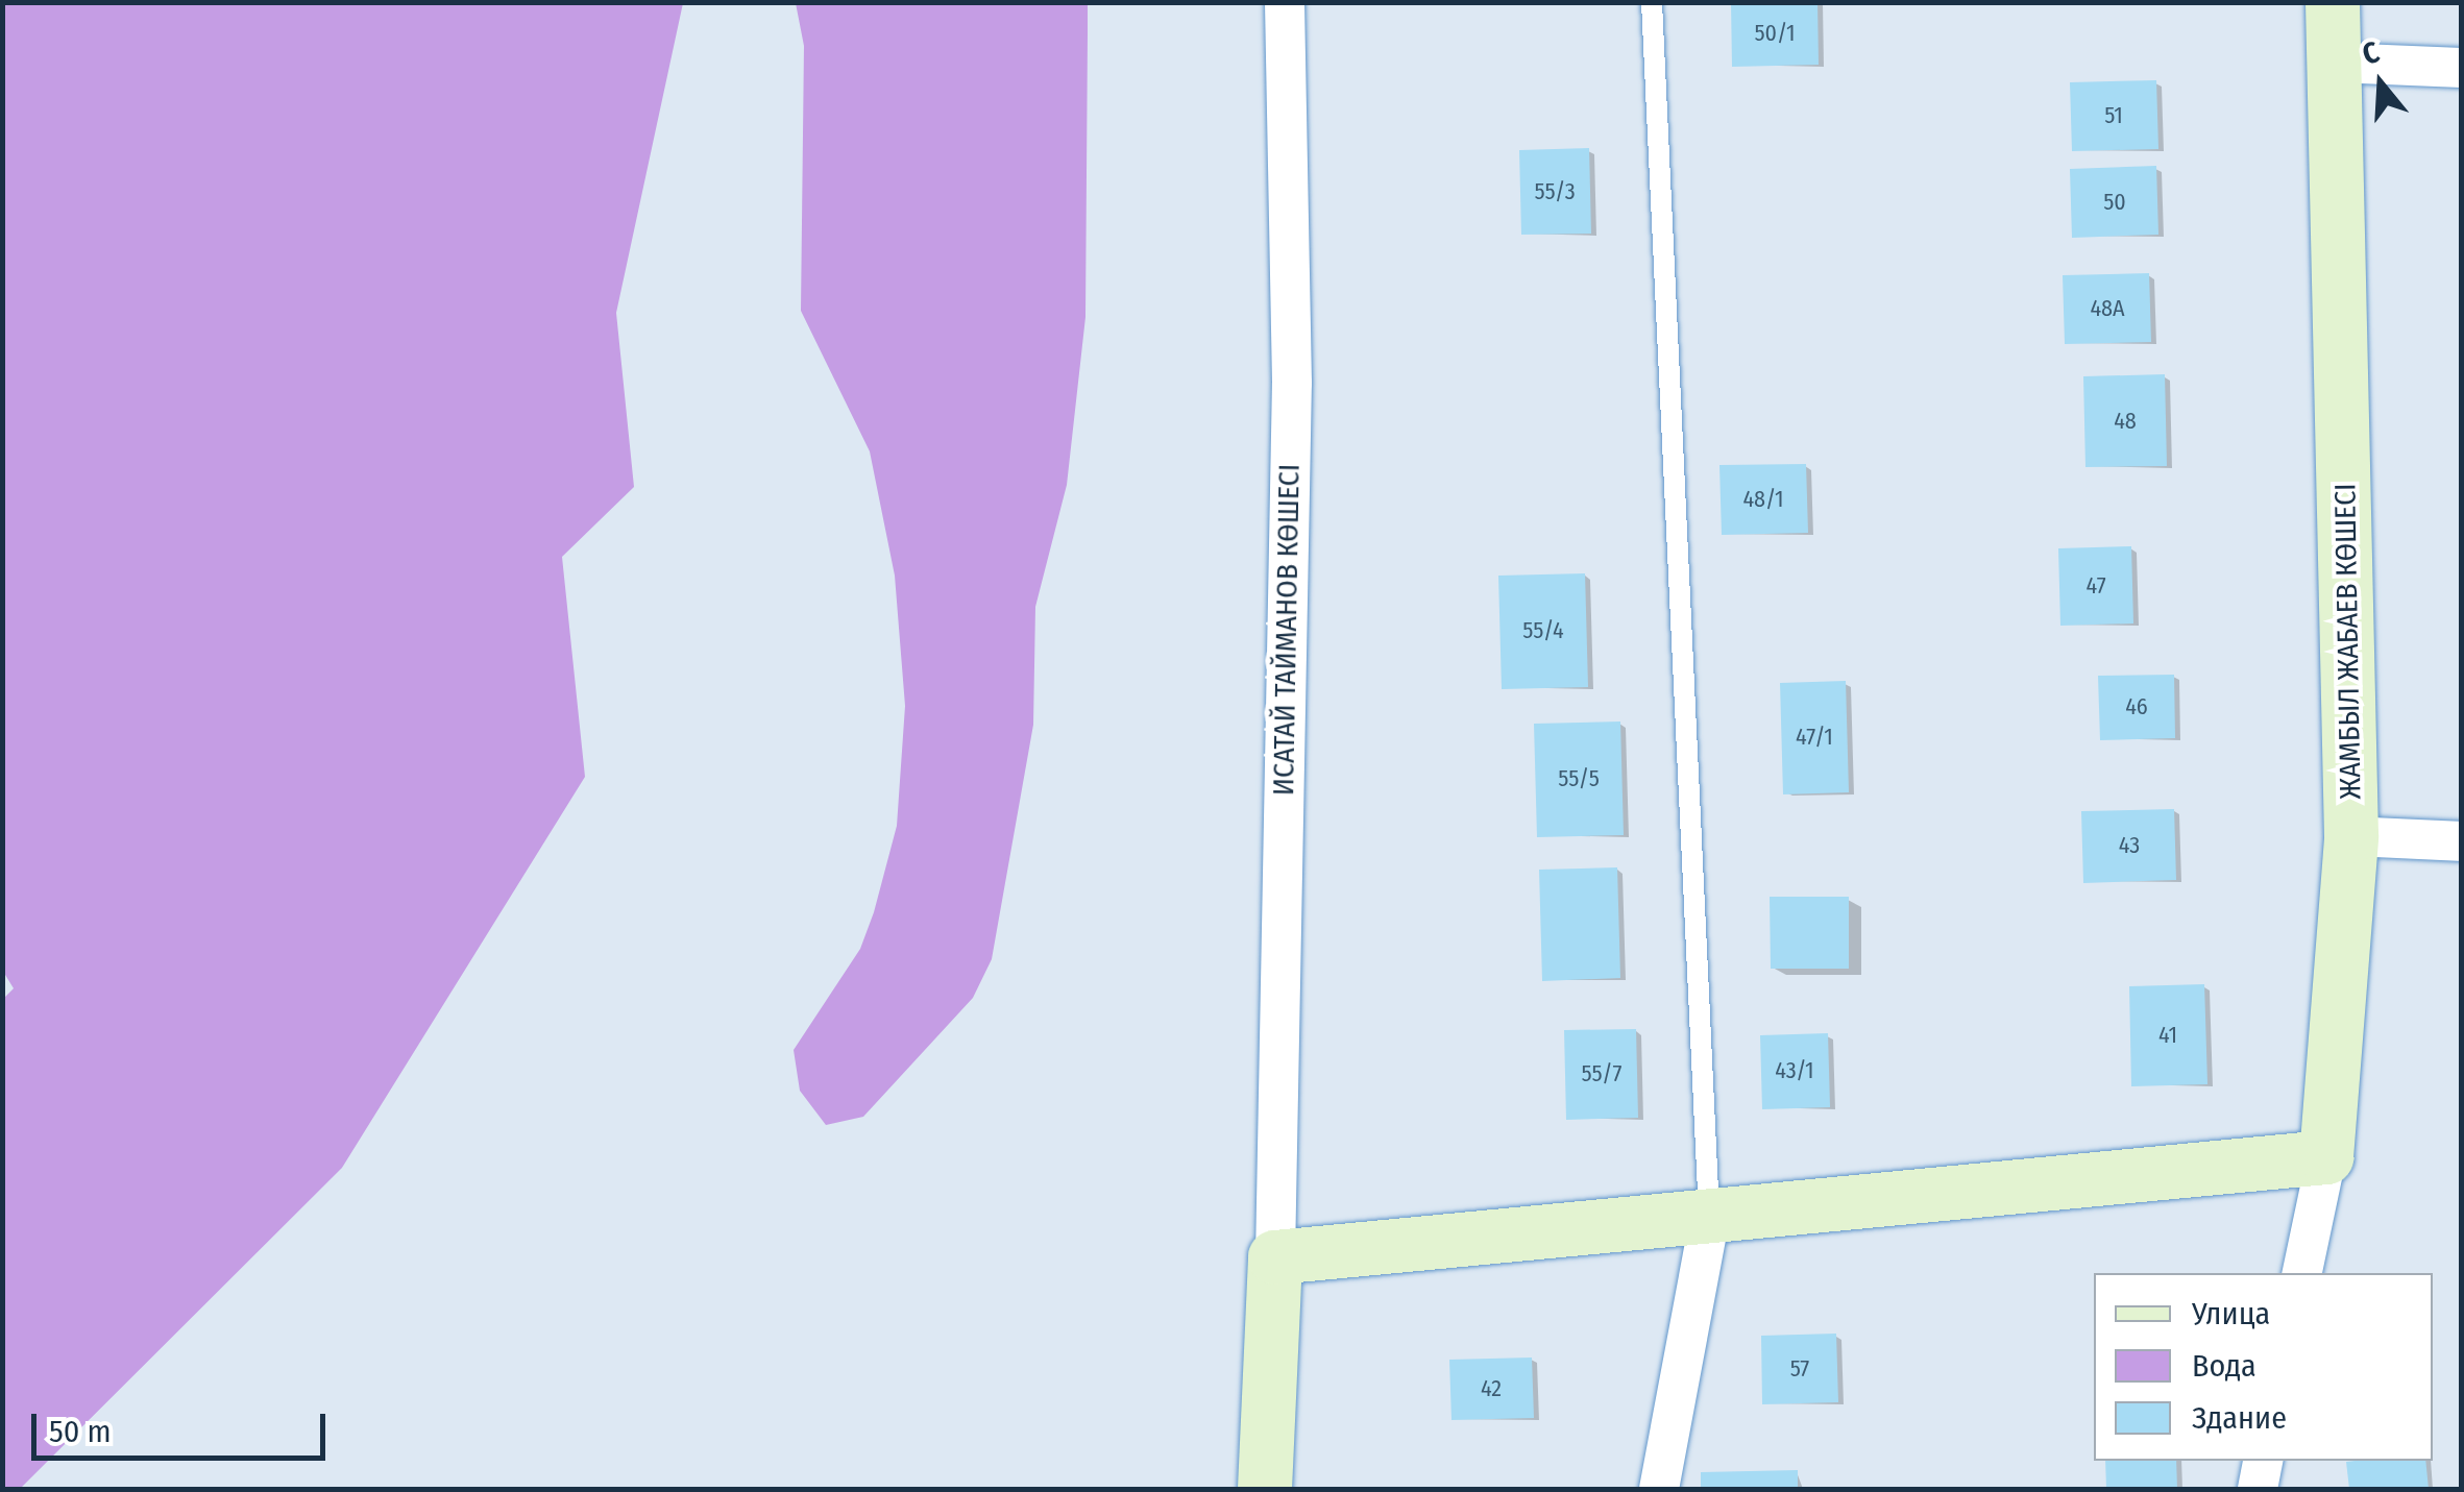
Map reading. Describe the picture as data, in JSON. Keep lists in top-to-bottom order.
{
  "streets": {
    "street": ["ИСАТАЙ ТАЙМАНОВ КӨШЕСІ", "ЖАМБЫЛ ЖАБАЕВ КӨШЕСІ"]
  },
  "house_numbers": [
    "50/1",
    "51",
    "55/3",
    "50",
    "48А",
    "48",
    "48/1",
    "47",
    "55/4",
    "46",
    "47/1",
    "55/5",
    "43",
    "41",
    "43/1",
    "55/7",
    "57",
    "42"
  ],
  "legend": ["Улица", "Вода", "Здание"],
  "scale_bar": "50 m",
  "north": "top"
}
